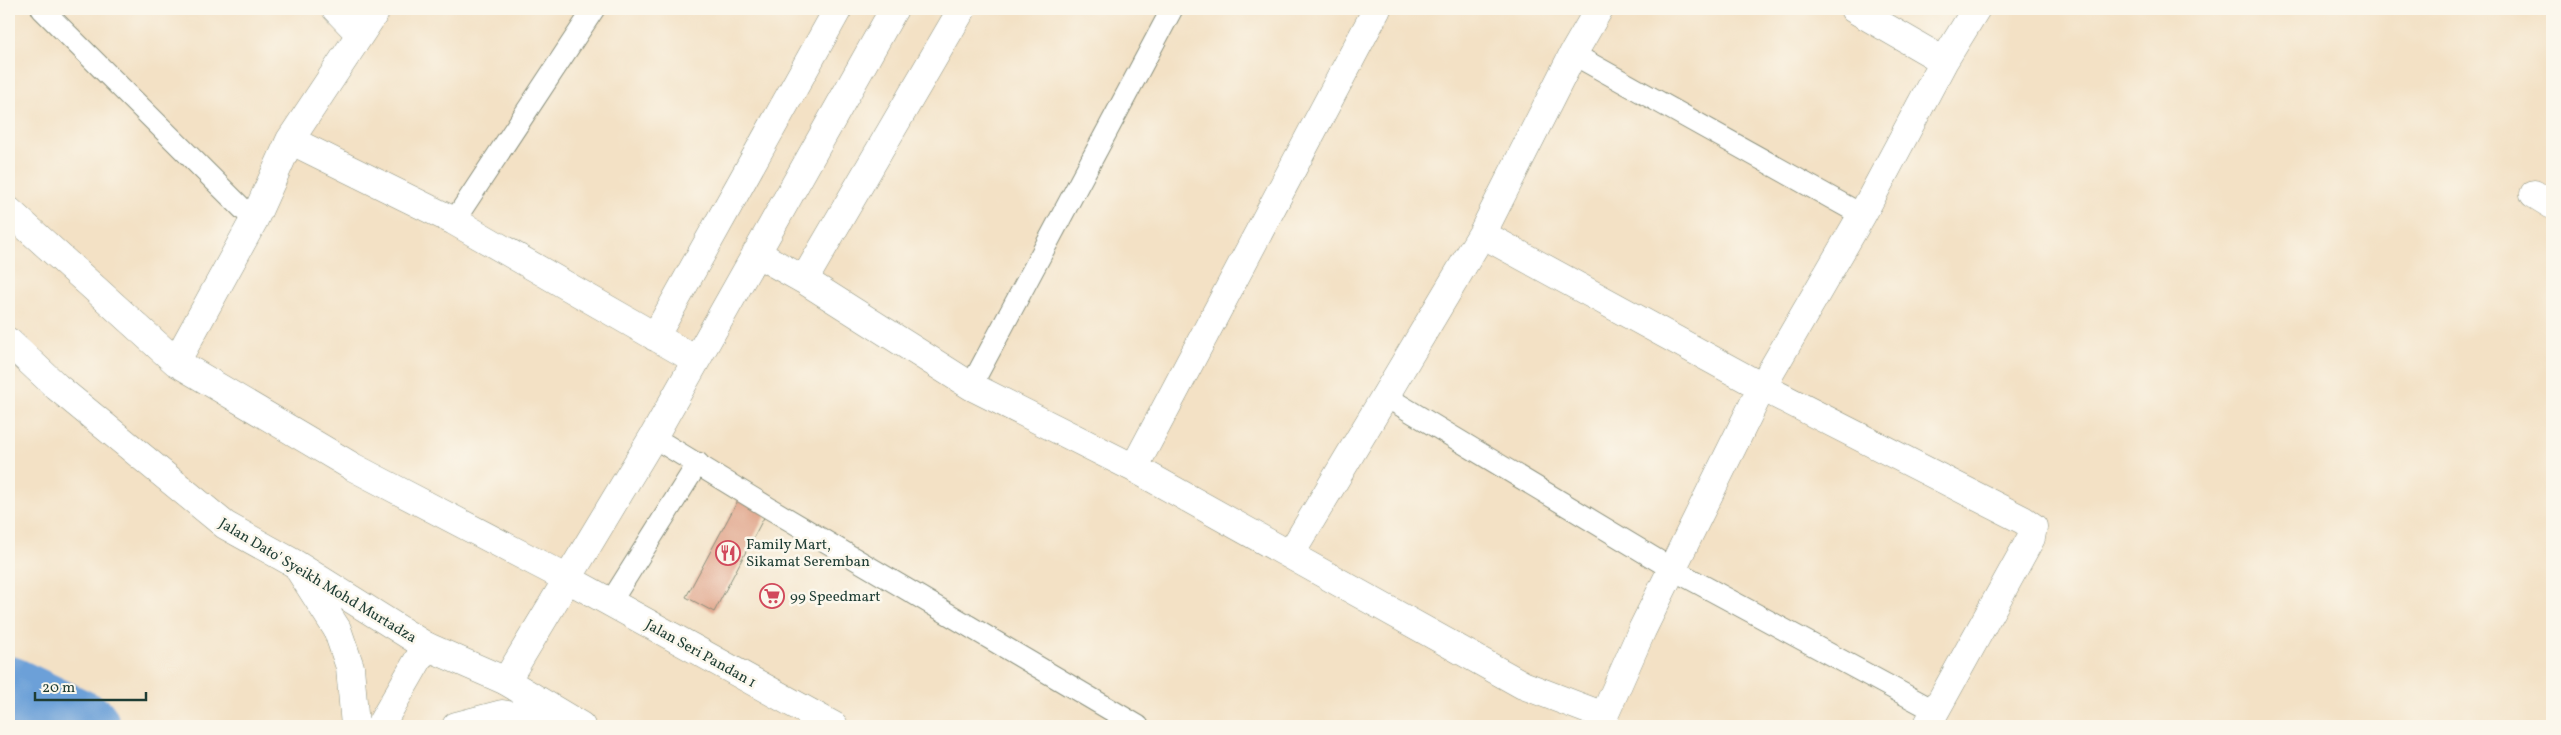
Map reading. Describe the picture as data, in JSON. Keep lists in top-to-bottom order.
{
  "streets": {
    "street": ["Jalan Dato' Syeikh Mohd Murtadza", "Jalan Seri Pandan 1"]
  },
  "places": {
    "restaurant": ["Family Mart, Sikamat Seremban"],
    "supermarket": ["99 Speedmart"]
  },
  "scale_bar": "20 m"
}
